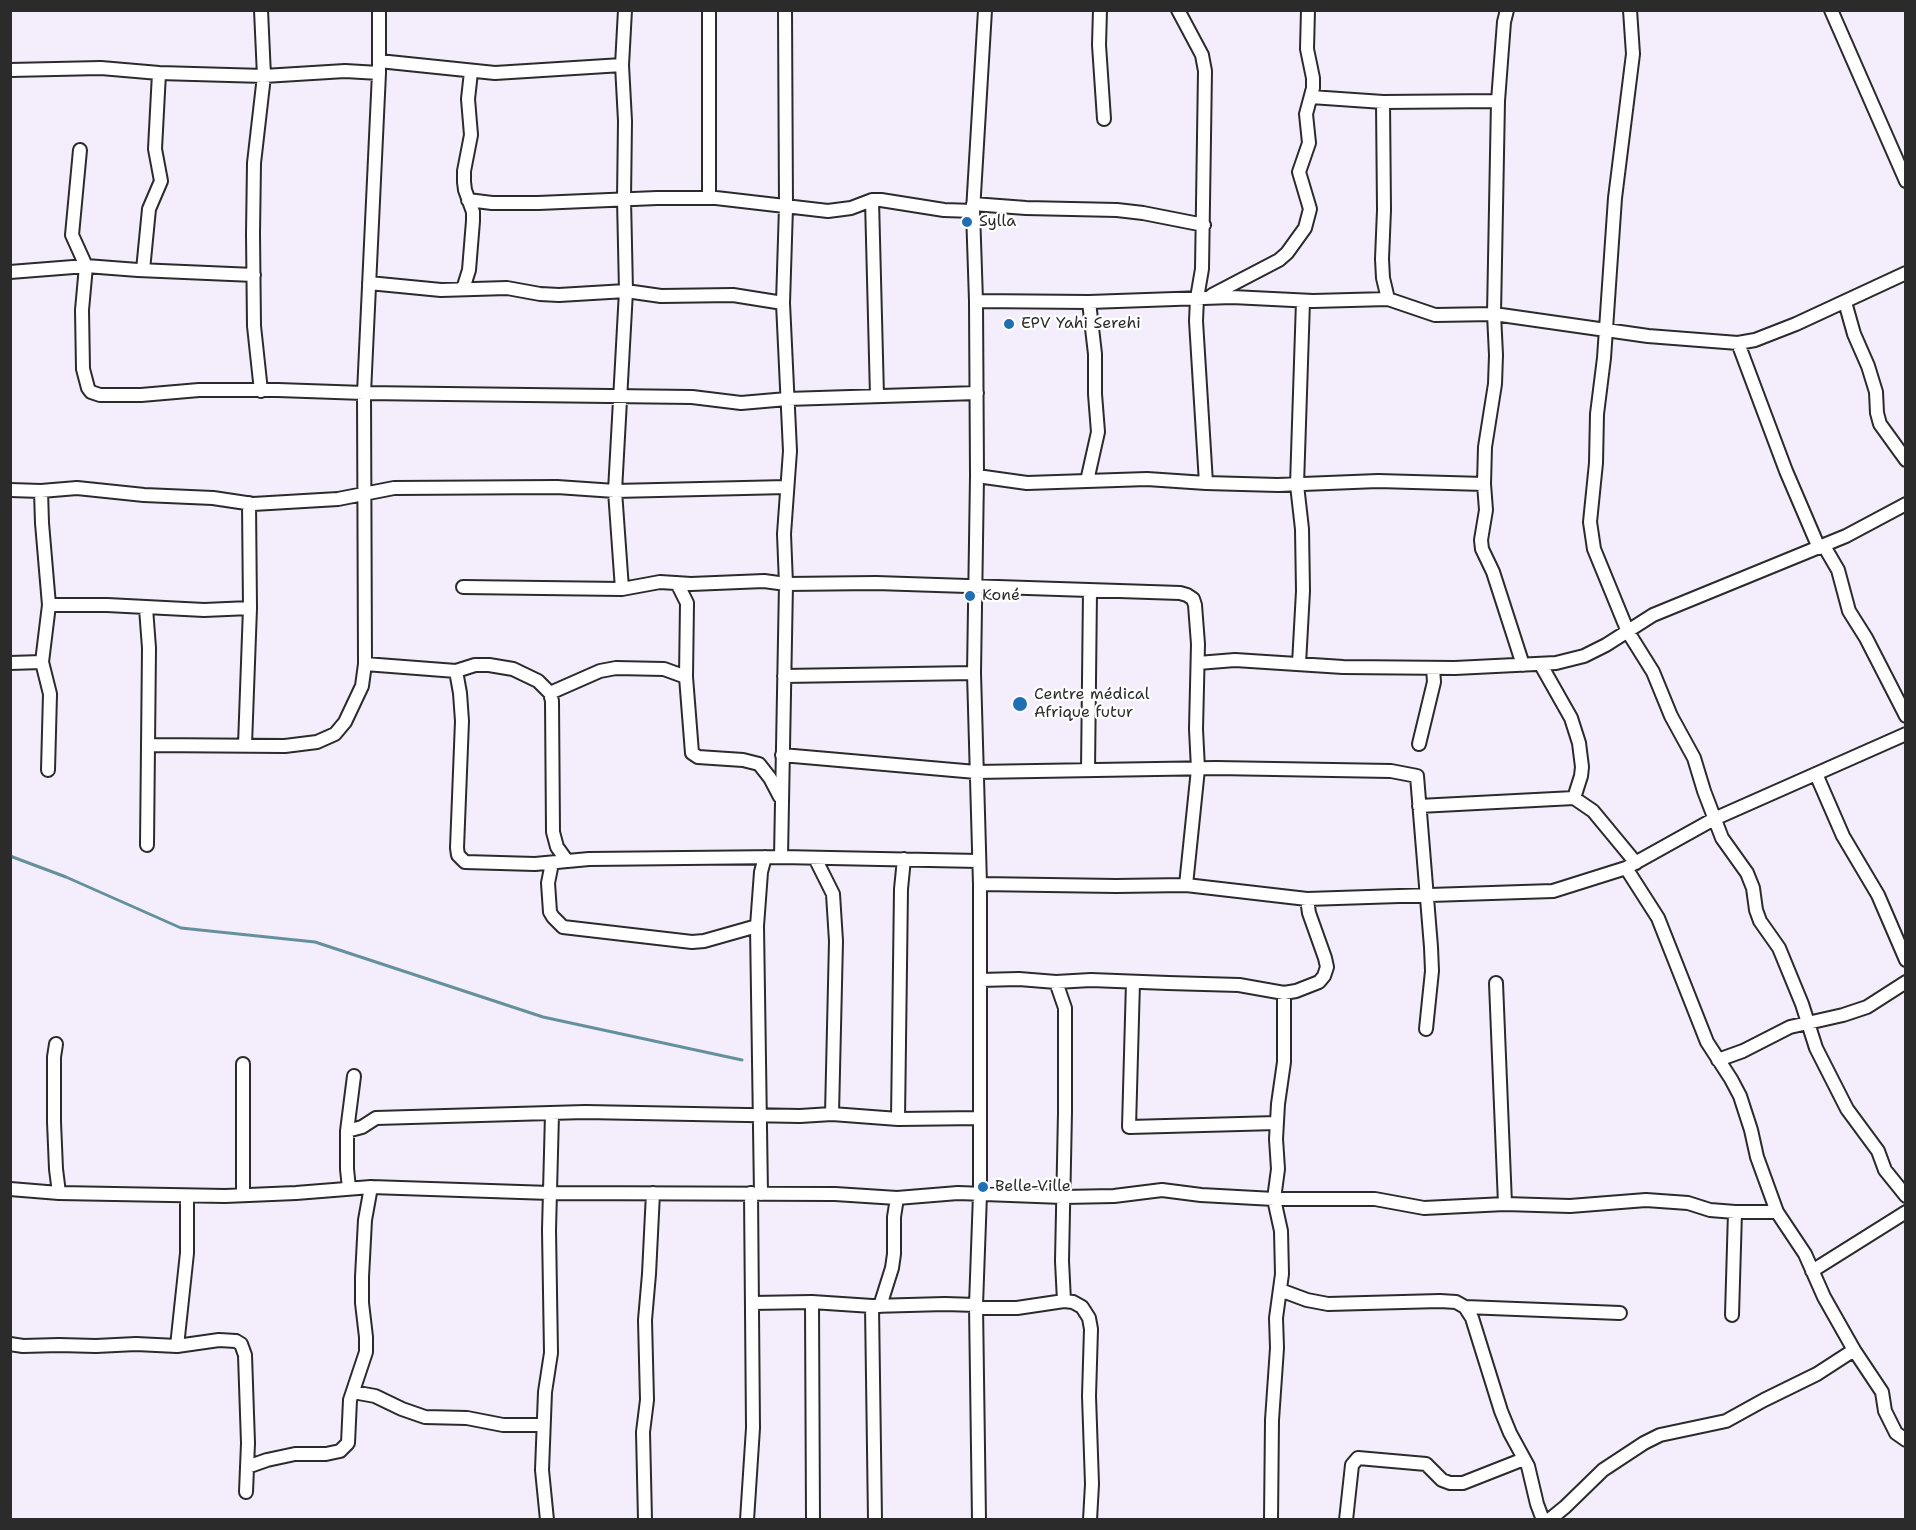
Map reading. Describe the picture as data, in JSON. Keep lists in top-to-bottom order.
{
  "places": [
    "Sylla",
    "EPV Yahi Serehi",
    "Koné",
    "Centre médical Afrique futur",
    "Belle-Ville"
  ]
}
